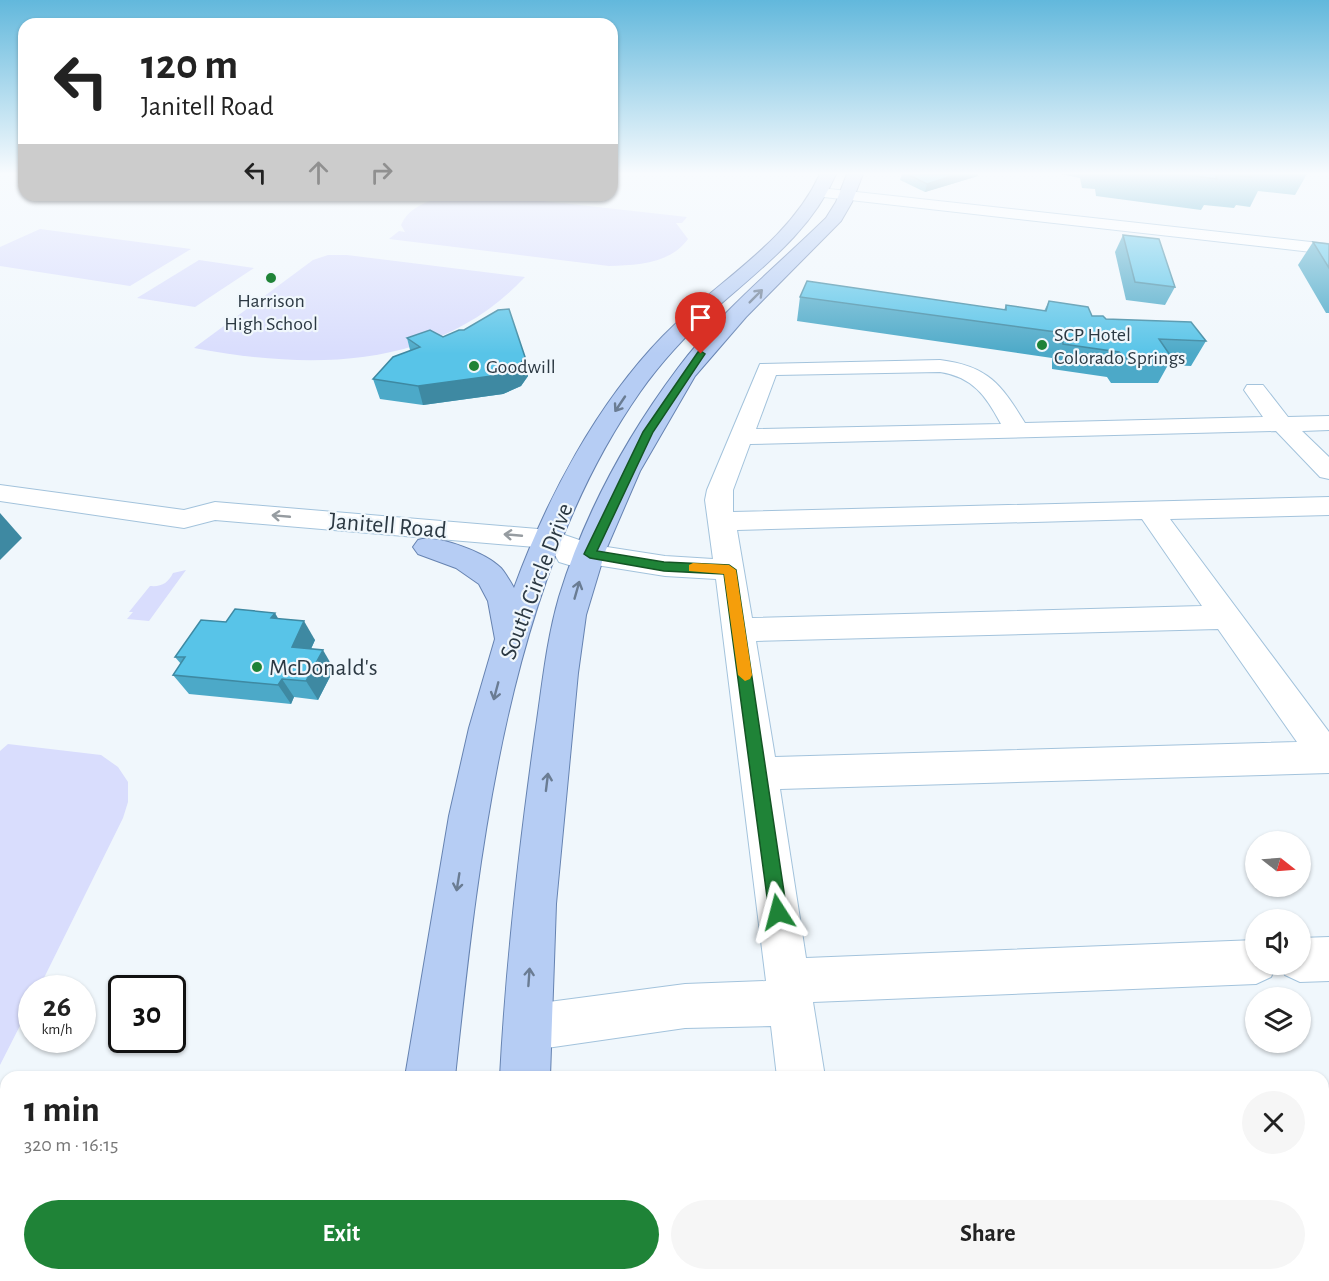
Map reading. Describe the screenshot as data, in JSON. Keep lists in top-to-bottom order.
{
  "streets": {
    "main road": ["South Circle Drive"],
    "street": ["Janitell Road"]
  },
  "crossings": [
    ["Janitell Road", "South Circle Drive"]
  ],
  "places": [
    "Harrison High School",
    "SCP Hotel Colorado Springs",
    "Goodwill",
    "McDonald's"
  ],
  "north": "right",
  "page": {
    "turn": ["120 m", "Janitell Road"],
    "speed": "26 km/h",
    "limit": "30",
    "heading": ["1 min", "320 m · 16:15"],
    "buttons": ["Exit", "Share"]
  }
}
